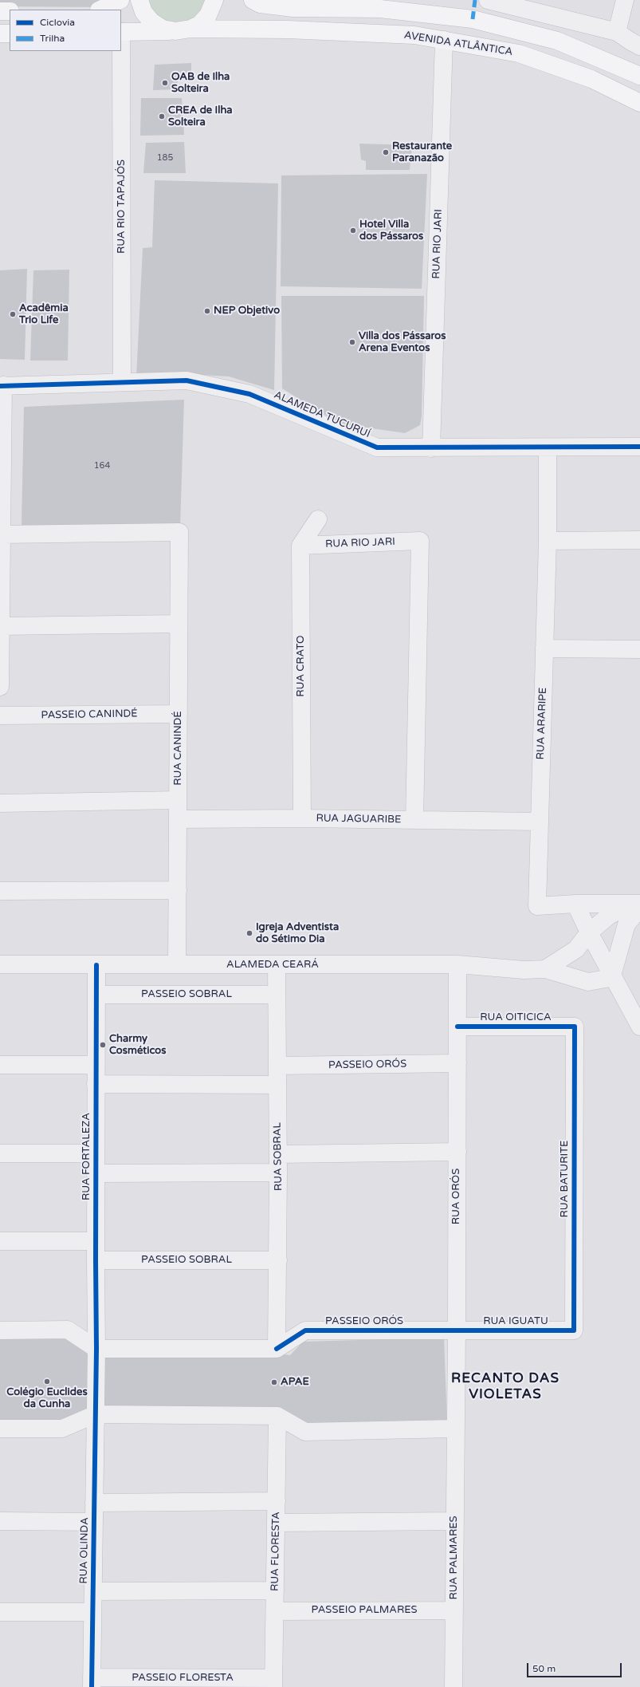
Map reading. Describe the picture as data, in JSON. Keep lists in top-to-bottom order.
{
  "streets": {
    "main road": ["AVENIDA ATLÂNTICA"],
    "street": [
      "RUA RIO TAPAJÓS",
      "RUA RIO JARI",
      "ALAMEDA TUCURUÍ",
      "RUA CRATO",
      "PASSEIO CANINDÉ",
      "RUA ARARIPE",
      "RUA CANINDÉ",
      "RUA JAGUARIBE",
      "ALAMEDA CEARÁ",
      "PASSEIO SOBRAL",
      "RUA OITICICA",
      "PASSEIO ORÓS",
      "RUA FORTALEZA",
      "RUA SOBRAL",
      "RUA BATURITE",
      "RUA ORÓS",
      "RUA IGUATU",
      "RUA OLINDA",
      "RUA FLORESTA",
      "RUA PALMARES",
      "PASSEIO PALMARES",
      "PASSEIO FLORESTA"
    ]
  },
  "crossings": [
    ["AVENIDA ATLÂNTICA", "RUA RIO JARI"],
    ["RUA RIO TAPAJÓS", "ALAMEDA TUCURUÍ"],
    ["RUA RIO JARI", "ALAMEDA TUCURUÍ"],
    ["RUA RIO JARI", "RUA CRATO"],
    ["RUA RIO JARI", "RUA JAGUARIBE"],
    ["ALAMEDA TUCURUÍ", "RUA ARARIPE"],
    ["RUA CRATO", "RUA JAGUARIBE"],
    ["PASSEIO CANINDÉ", "RUA CANINDÉ"],
    ["RUA ARARIPE", "RUA JAGUARIBE"],
    ["RUA CANINDÉ", "RUA JAGUARIBE"],
    ["RUA CANINDÉ", "ALAMEDA CEARÁ"],
    ["ALAMEDA CEARÁ", "RUA FORTALEZA"],
    ["ALAMEDA CEARÁ", "RUA SOBRAL"],
    ["ALAMEDA CEARÁ", "RUA ORÓS"],
    ["PASSEIO SOBRAL", "RUA FORTALEZA"],
    ["PASSEIO SOBRAL", "RUA SOBRAL"],
    ["RUA OITICICA", "RUA BATURITE"],
    ["RUA OITICICA", "RUA ORÓS"],
    ["PASSEIO ORÓS", "RUA SOBRAL"],
    ["PASSEIO ORÓS", "RUA ORÓS"],
    ["PASSEIO ORÓS", "RUA IGUATU"],
    ["RUA FORTALEZA", "RUA OLINDA"],
    ["RUA BATURITE", "RUA IGUATU"],
    ["RUA ORÓS", "RUA IGUATU"],
    ["RUA ORÓS", "RUA PALMARES"],
    ["RUA OLINDA", "PASSEIO FLORESTA"],
    ["RUA FLORESTA", "PASSEIO PALMARES"],
    ["RUA FLORESTA", "PASSEIO FLORESTA"],
    ["RUA PALMARES", "PASSEIO PALMARES"]
  ],
  "districts": ["RECANTO DAS VIOLETAS"],
  "places": [
    "OAB de Ilha Solteira",
    "CREA de Ilha Solteira",
    "Restaurante Paranazão",
    "Hotel Villa dos Pássaros",
    "NEP Objetivo",
    "Acadêmia Trio Life",
    "Villa dos Pássaros Arena Eventos",
    "Igreja Adventista do Sétimo Dia",
    "Charmy Cosméticos",
    "Colégio Euclides da Cunha",
    "APAE"
  ],
  "house_numbers": ["185", "164"],
  "legend": ["Ciclovia", "Trilha"],
  "scale_bar": "50 m"
}
